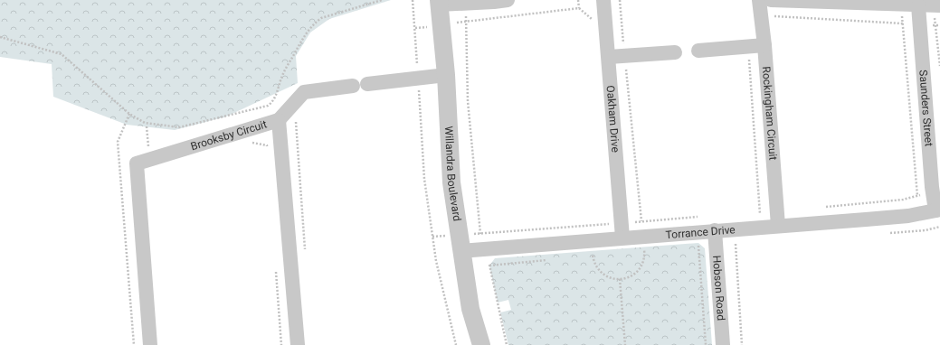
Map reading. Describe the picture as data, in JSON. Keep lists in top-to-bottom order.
{
  "streets": {
    "street": [
      "Saunders Street",
      "Rockingham Circuit",
      "Oakham Drive",
      "Brooksby Circuit",
      "Willandra Boulevard",
      "Torrance Drive",
      "Hobson Road"
    ]
  },
  "crossings": [
    ["Saunders Street", "Torrance Drive"],
    ["Rockingham Circuit", "Torrance Drive"],
    ["Oakham Drive", "Torrance Drive"],
    ["Willandra Boulevard", "Torrance Drive"],
    ["Torrance Drive", "Hobson Road"]
  ]
}
